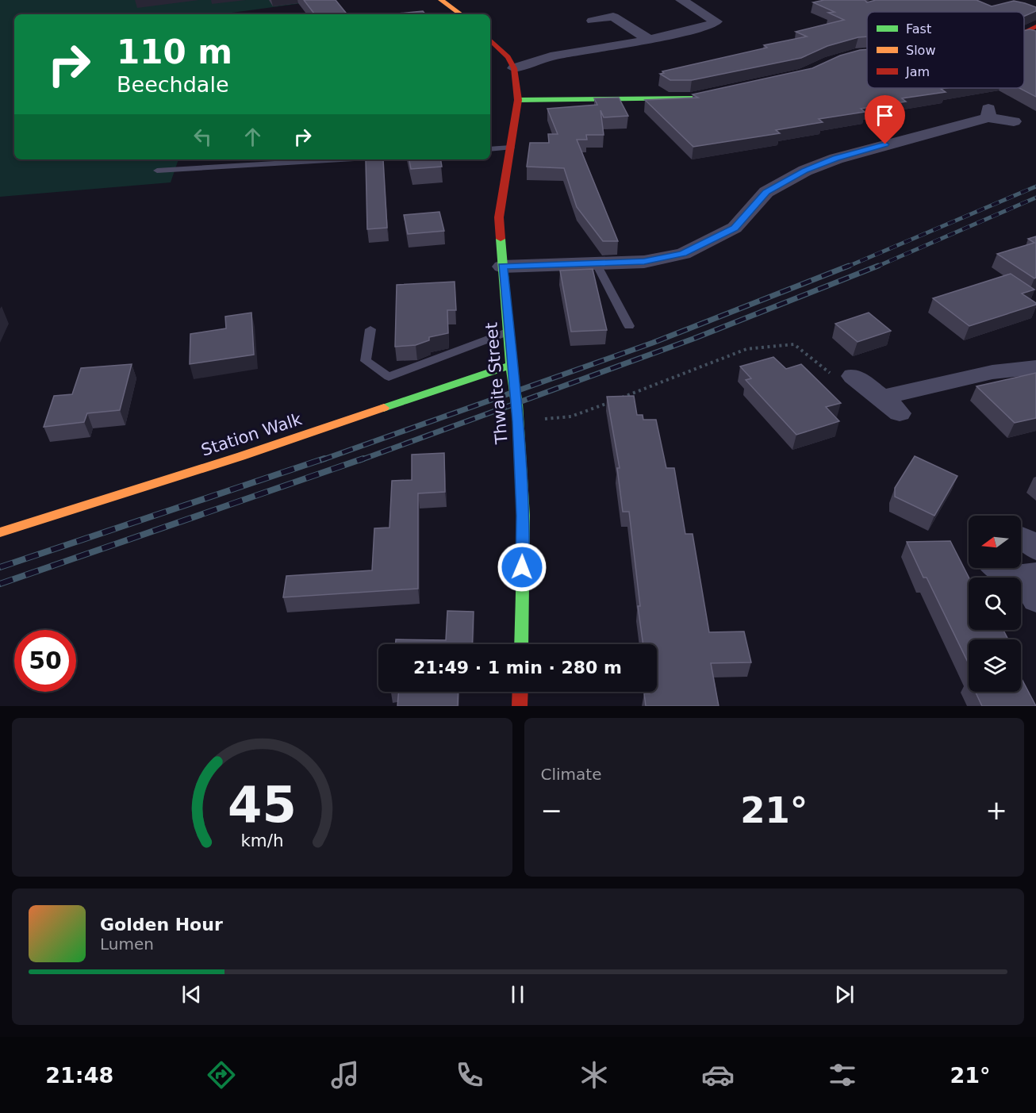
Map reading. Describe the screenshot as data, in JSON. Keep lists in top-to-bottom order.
{
  "streets": {
    "main road": ["Thwaite Street", "Station Walk"]
  },
  "crossings": [
    ["Thwaite Street", "Station Walk"]
  ],
  "legend": ["Fast", "Slow", "Jam"],
  "north": "left",
  "page": {
    "turn": ["110 m", "Beechdale"],
    "limit": "50",
    "trip": "21:49 · 1 min · 280 m",
    "tile": "Climate",
    "heat": ["−", "21°", "+"],
    "song": ["Golden Hour", "Lumen"],
    "tabs": ["21:48", "21°"],
    "gauge": ["45", "km/h"]
  }
}
